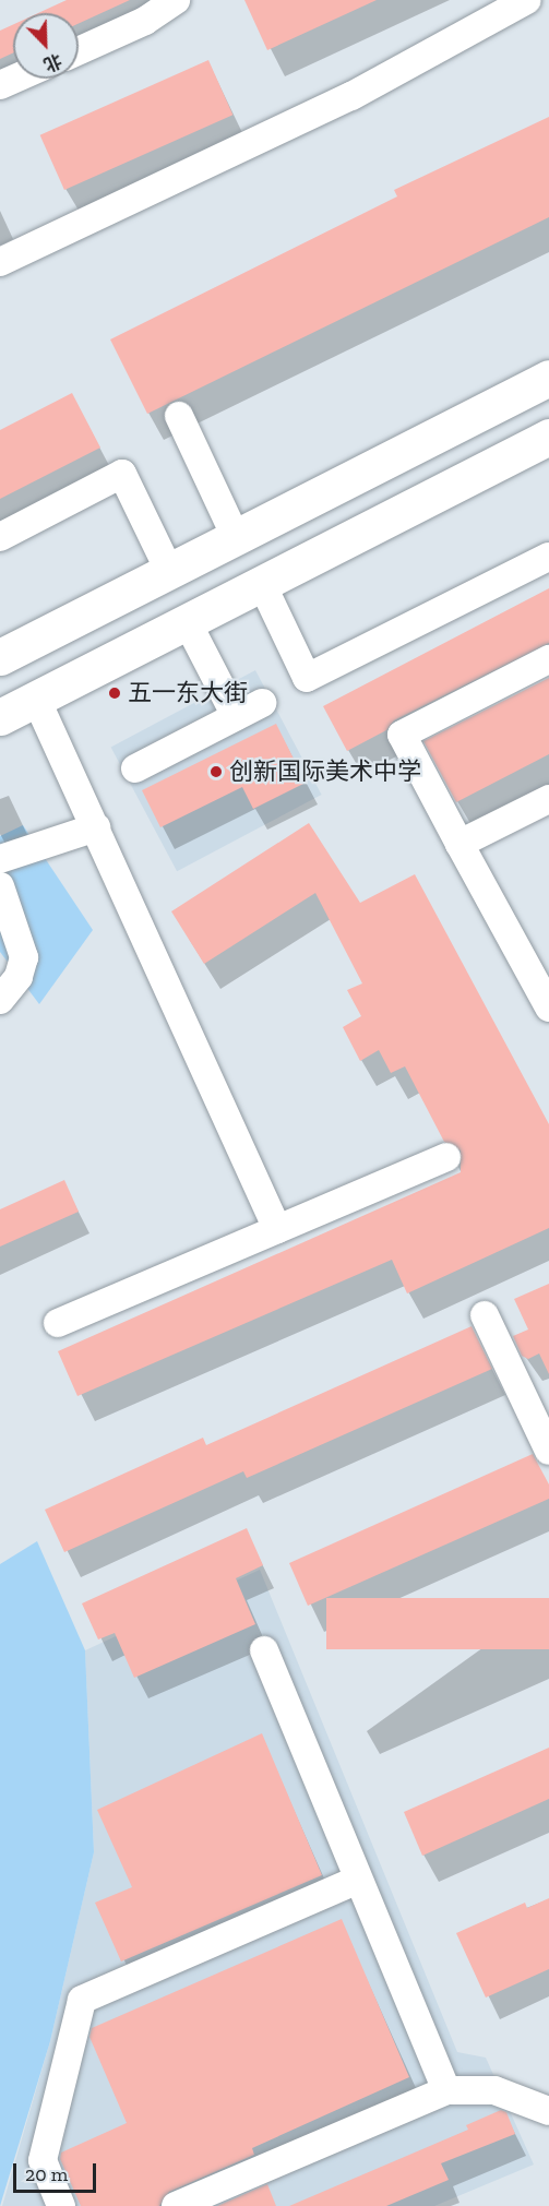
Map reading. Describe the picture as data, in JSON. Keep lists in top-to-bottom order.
{
  "places": ["五一东大街", "创新国际美术中学"],
  "scale_bar": "20 m",
  "north": "bottom right"
}
